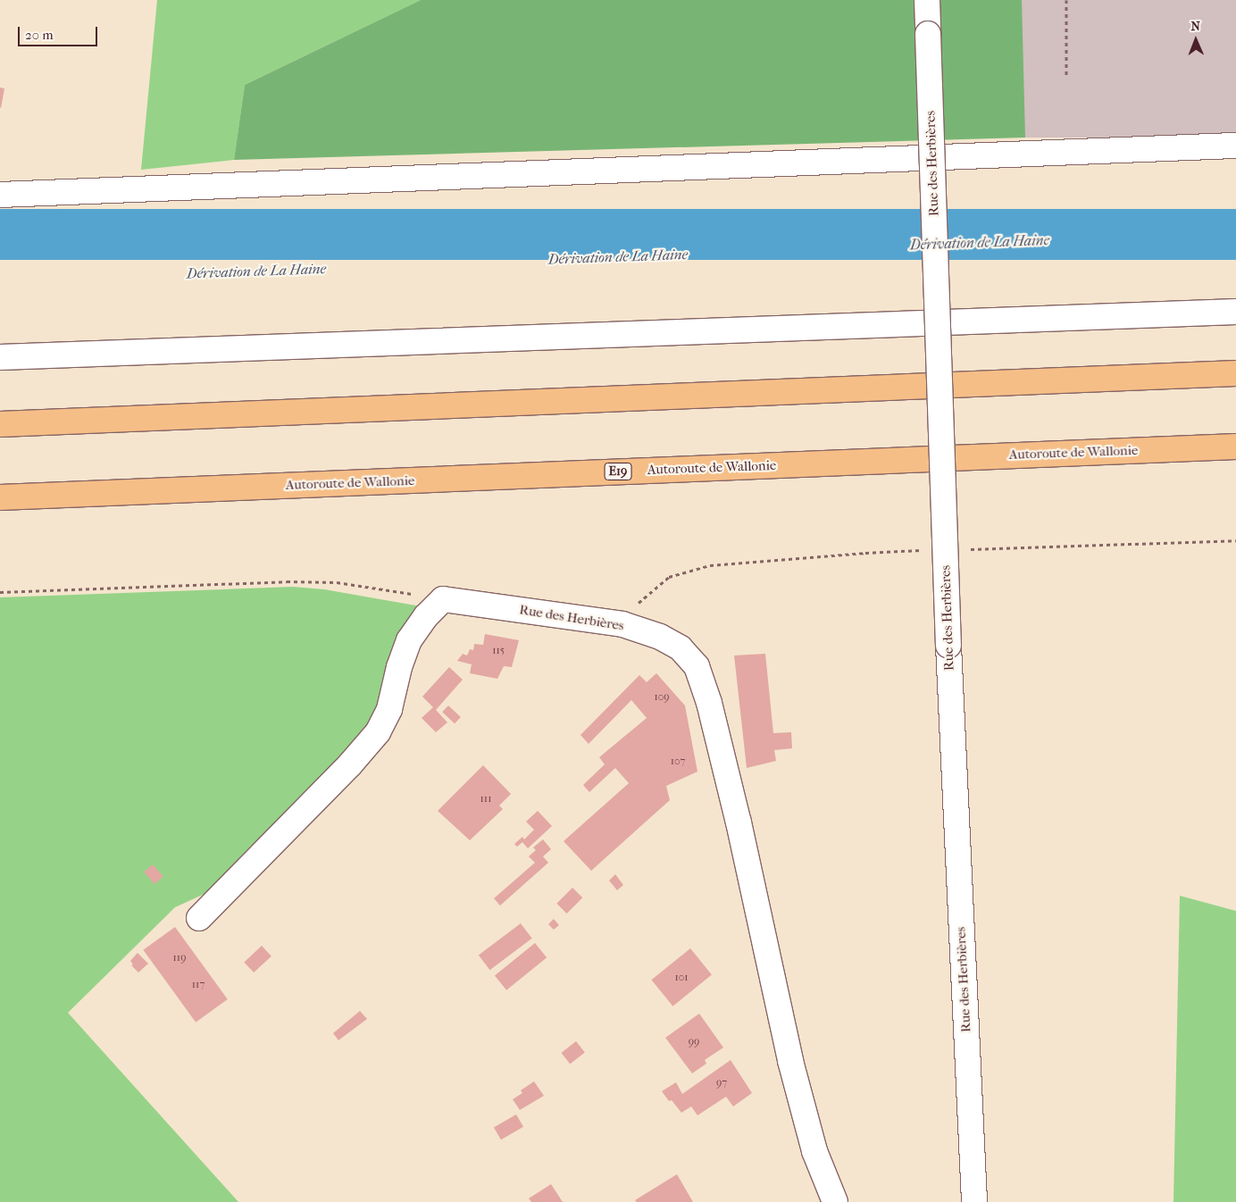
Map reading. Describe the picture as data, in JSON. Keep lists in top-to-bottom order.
{
  "streets": {
    "highway": ["Autoroute de Wallonie", "E19"],
    "street": ["Rue des Herbières"]
  },
  "water": ["Dérivation de La Haine"],
  "house_numbers": [
    "115",
    "109",
    "107",
    "111",
    "119",
    "101",
    "117",
    "99",
    "97"
  ],
  "scale_bar": "20 m",
  "north": "top"
}
